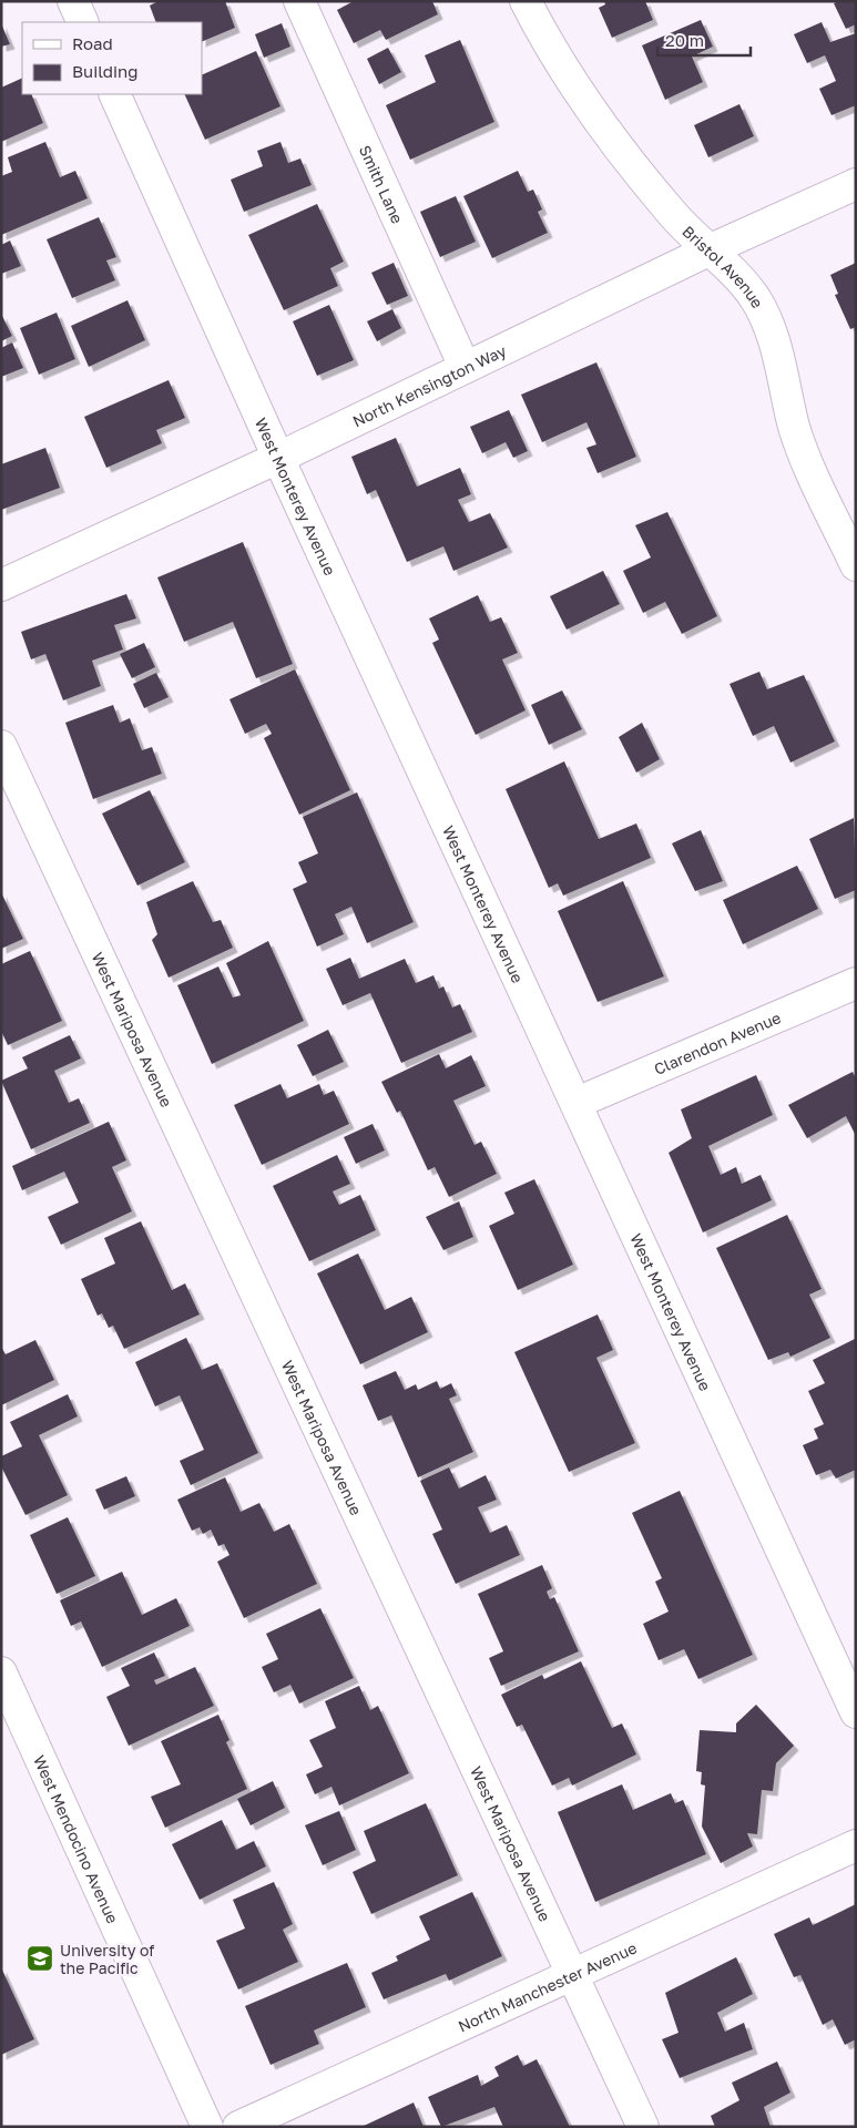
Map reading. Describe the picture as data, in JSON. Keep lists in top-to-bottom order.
{
  "streets": {
    "street": [
      "Smith Lane",
      "Bristol Avenue",
      "North Kensington Way",
      "West Monterey Avenue",
      "West Mariposa Avenue",
      "Clarendon Avenue",
      "West Mendocino Avenue",
      "North Manchester Avenue"
    ]
  },
  "crossings": [
    ["Smith Lane", "North Kensington Way"],
    ["Bristol Avenue", "North Kensington Way"],
    ["North Kensington Way", "West Monterey Avenue"],
    ["West Monterey Avenue", "Clarendon Avenue"],
    ["West Mariposa Avenue", "North Manchester Avenue"]
  ],
  "places": {
    "school or university": ["University of the Pacific"]
  },
  "legend": ["Road", "Building"],
  "scale_bar": "20 m"
}
